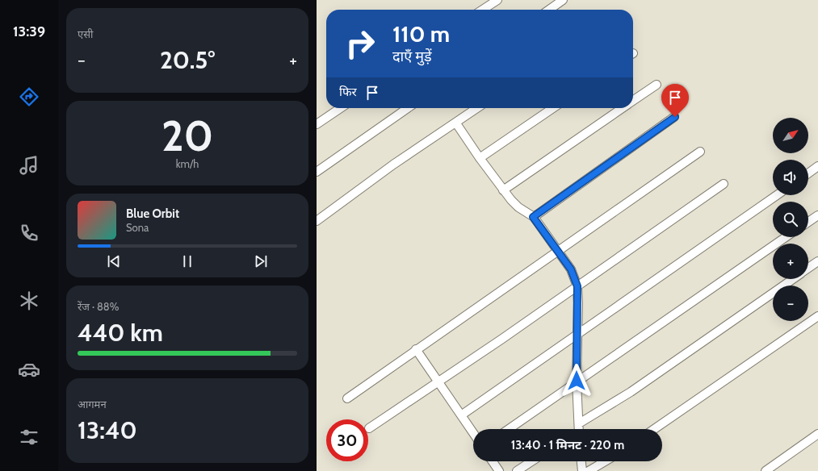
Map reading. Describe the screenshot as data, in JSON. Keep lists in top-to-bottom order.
{
  "north": "top right",
  "page": {
    "tabs": "13:39",
    "tile": [
      "एसी",
      ["20", "km/h"],
      ["रेंज · 88%", "440 km"],
      ["आगमन", "13:40"]
    ],
    "turn": ["110 m", "दाएँ मुड़ें"],
    "heat": ["−", "20.5°", "+"],
    "then": "फिर",
    "map_buttons": ["+", "−"],
    "song": ["Blue Orbit", "Sona"],
    "limit": "30",
    "trip": "13:40 · 1 मिनट · 220 m"
  }
}
